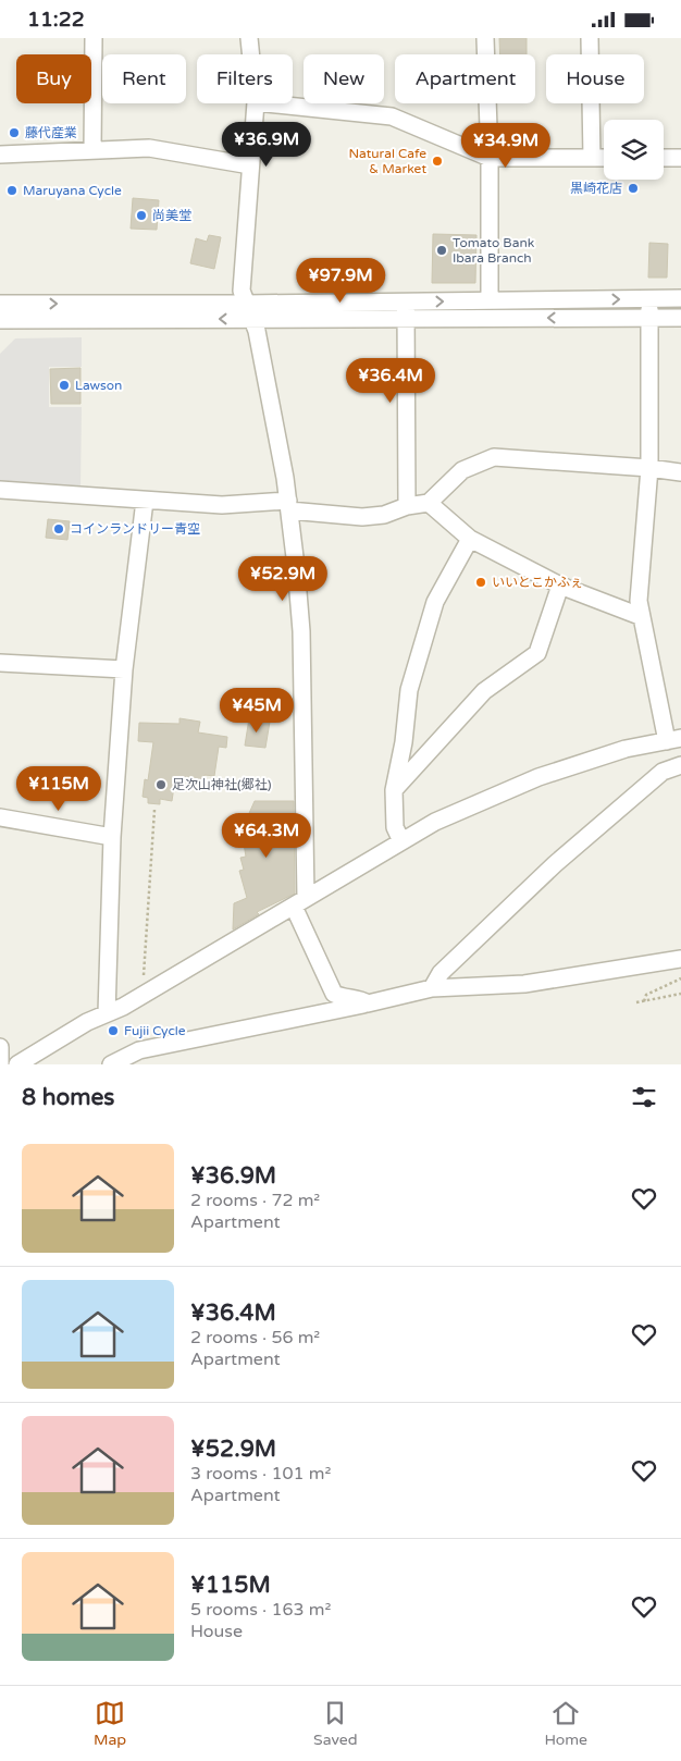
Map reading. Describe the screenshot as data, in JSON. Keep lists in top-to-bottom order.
{
  "places": [
    "藤代産業",
    "Natural Cafe & Market",
    "黒崎花店",
    "Maruyana Cycle",
    "尚美堂",
    "Tomato Bank Ibara Branch",
    "Lawson",
    "コインランドリー青空",
    "いいとこかふぇ",
    "足次山神社(郷社)",
    "Fujii Cycle"
  ],
  "page": {
    "status": "11:22",
    "chip": [
      "Buy",
      "Rent",
      "Filters",
      "New",
      "Apartment",
      "House"
    ],
    "price": [
      "¥36.9M",
      "¥34.9M",
      "¥97.9M",
      "¥36.4M",
      "¥52.9M",
      "¥45M",
      "¥115M",
      "¥64.3M"
    ],
    "heading": "8 homes",
    "list": [
      {
        "name": "¥36.9M",
        "note": "2 rooms · 72 m² · Apartment"
      },
      {
        "name": "¥36.4M",
        "note": "2 rooms · 56 m² · Apartment"
      },
      {
        "name": "¥52.9M",
        "note": "3 rooms · 101 m² · Apartment"
      },
      {
        "name": "¥115M",
        "note": "5 rooms · 163 m² · House"
      }
    ],
    "tabs": ["Map", "Saved", "Home"]
  }
}
